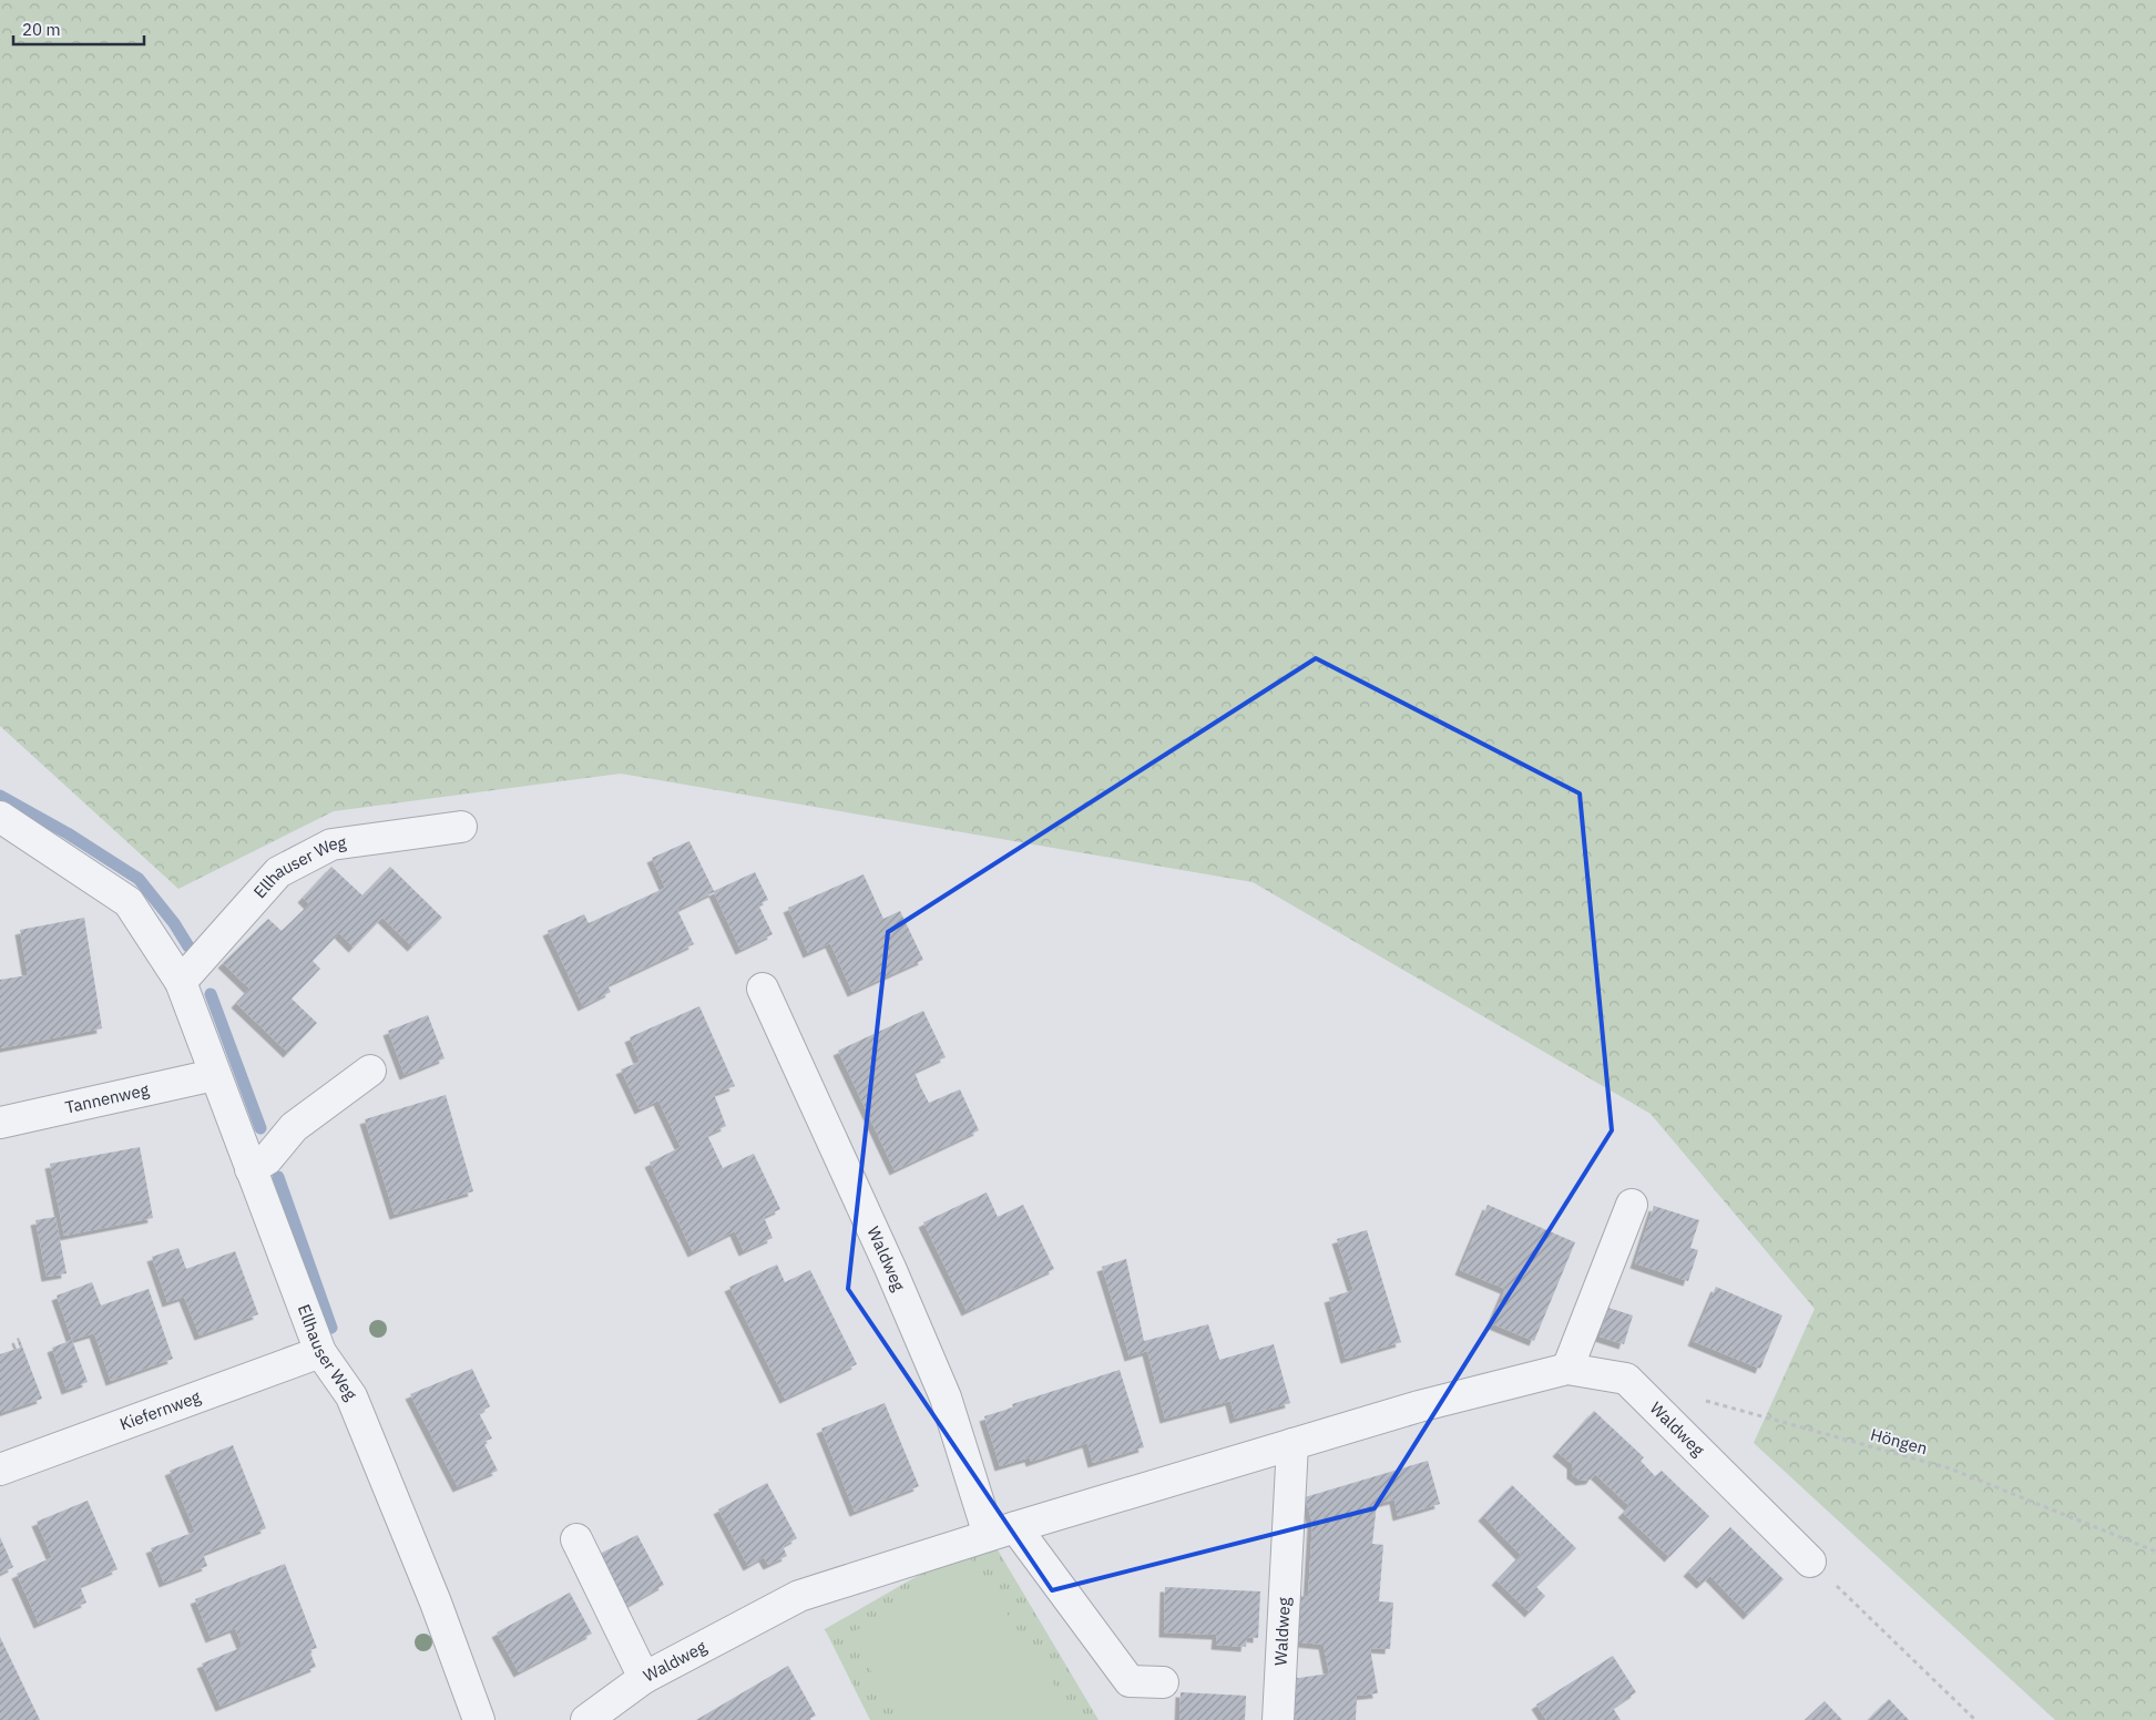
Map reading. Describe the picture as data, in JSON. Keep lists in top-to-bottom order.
{
  "streets": {
    "street": [
      "Ellhauser Weg",
      "Tannenweg",
      "Waldweg",
      "Kiefernweg"
    ],
    "path": ["Höngen"]
  },
  "crossings": [
    ["Ellhauser Weg", "Tannenweg"],
    ["Ellhauser Weg", "Kiefernweg"]
  ],
  "scale_bar": "20 m"
}
